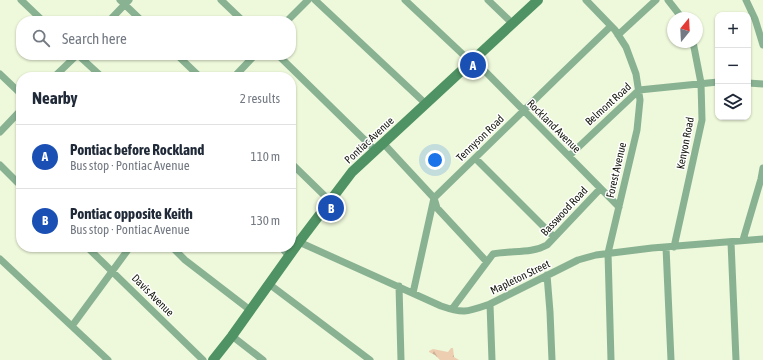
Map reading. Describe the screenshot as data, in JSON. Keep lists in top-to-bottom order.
{
  "streets": {
    "main road": ["Pontiac Avenue"],
    "street": [
      "Belmont Road",
      "Rockland Avenue",
      "Tennyson Road",
      "Kenyon Road",
      "Forest Avenue",
      "Basswood Road",
      "Mapleton Street",
      "Davis Avenue"
    ]
  },
  "crossings": [
    ["Belmont Road", "Rockland Avenue"],
    ["Belmont Road", "Kenyon Road"],
    ["Belmont Road", "Forest Avenue"],
    ["Rockland Avenue", "Tennyson Road"],
    ["Rockland Avenue", "Pontiac Avenue"],
    ["Rockland Avenue", "Forest Avenue"],
    ["Rockland Avenue", "Basswood Road"],
    ["Tennyson Road", "Forest Avenue"],
    ["Pontiac Avenue", "Mapleton Street"],
    ["Kenyon Road", "Mapleton Street"],
    ["Forest Avenue", "Mapleton Street"],
    ["Basswood Road", "Mapleton Street"]
  ],
  "north": "top",
  "page": {
    "map_buttons": ["+", "−"],
    "search": "Search here",
    "pins": ["A", "B"],
    "heading": ["Nearby", "2 results"],
    "list": [
      {
        "mark": "A",
        "name": "Pontiac before Rockland",
        "note": "Bus stop · Pontiac Avenue",
        "value": "110 m"
      },
      {
        "mark": "B",
        "name": "Pontiac opposite Keith",
        "note": "Bus stop · Pontiac Avenue",
        "value": "130 m"
      }
    ]
  }
}
